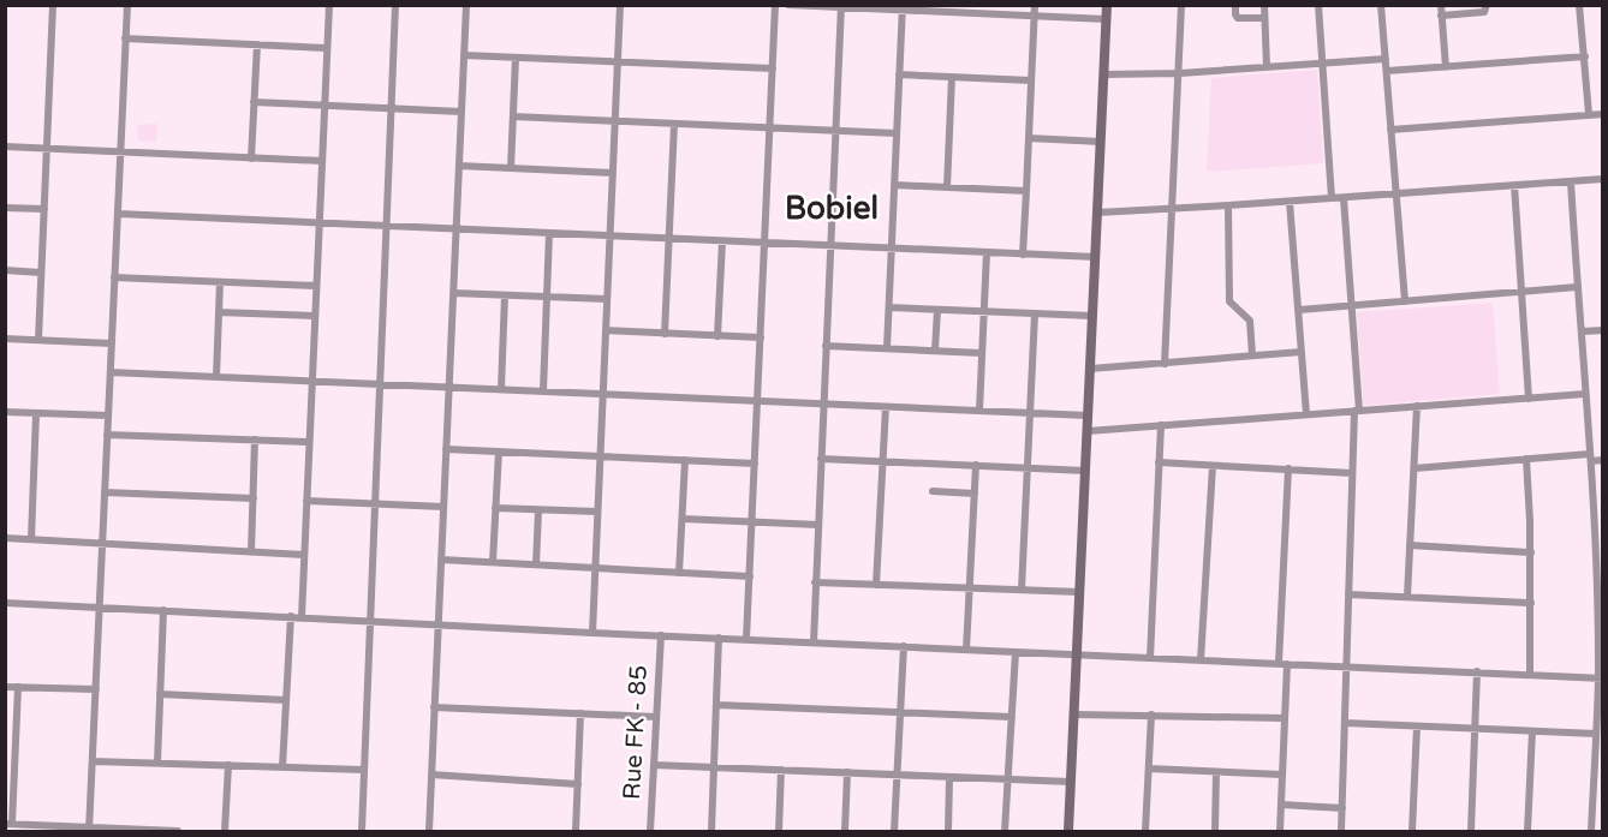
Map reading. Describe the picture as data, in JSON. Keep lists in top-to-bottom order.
{
  "streets": {
    "street": ["Rue FK - 85"]
  },
  "districts": ["Bobiel"]
}
